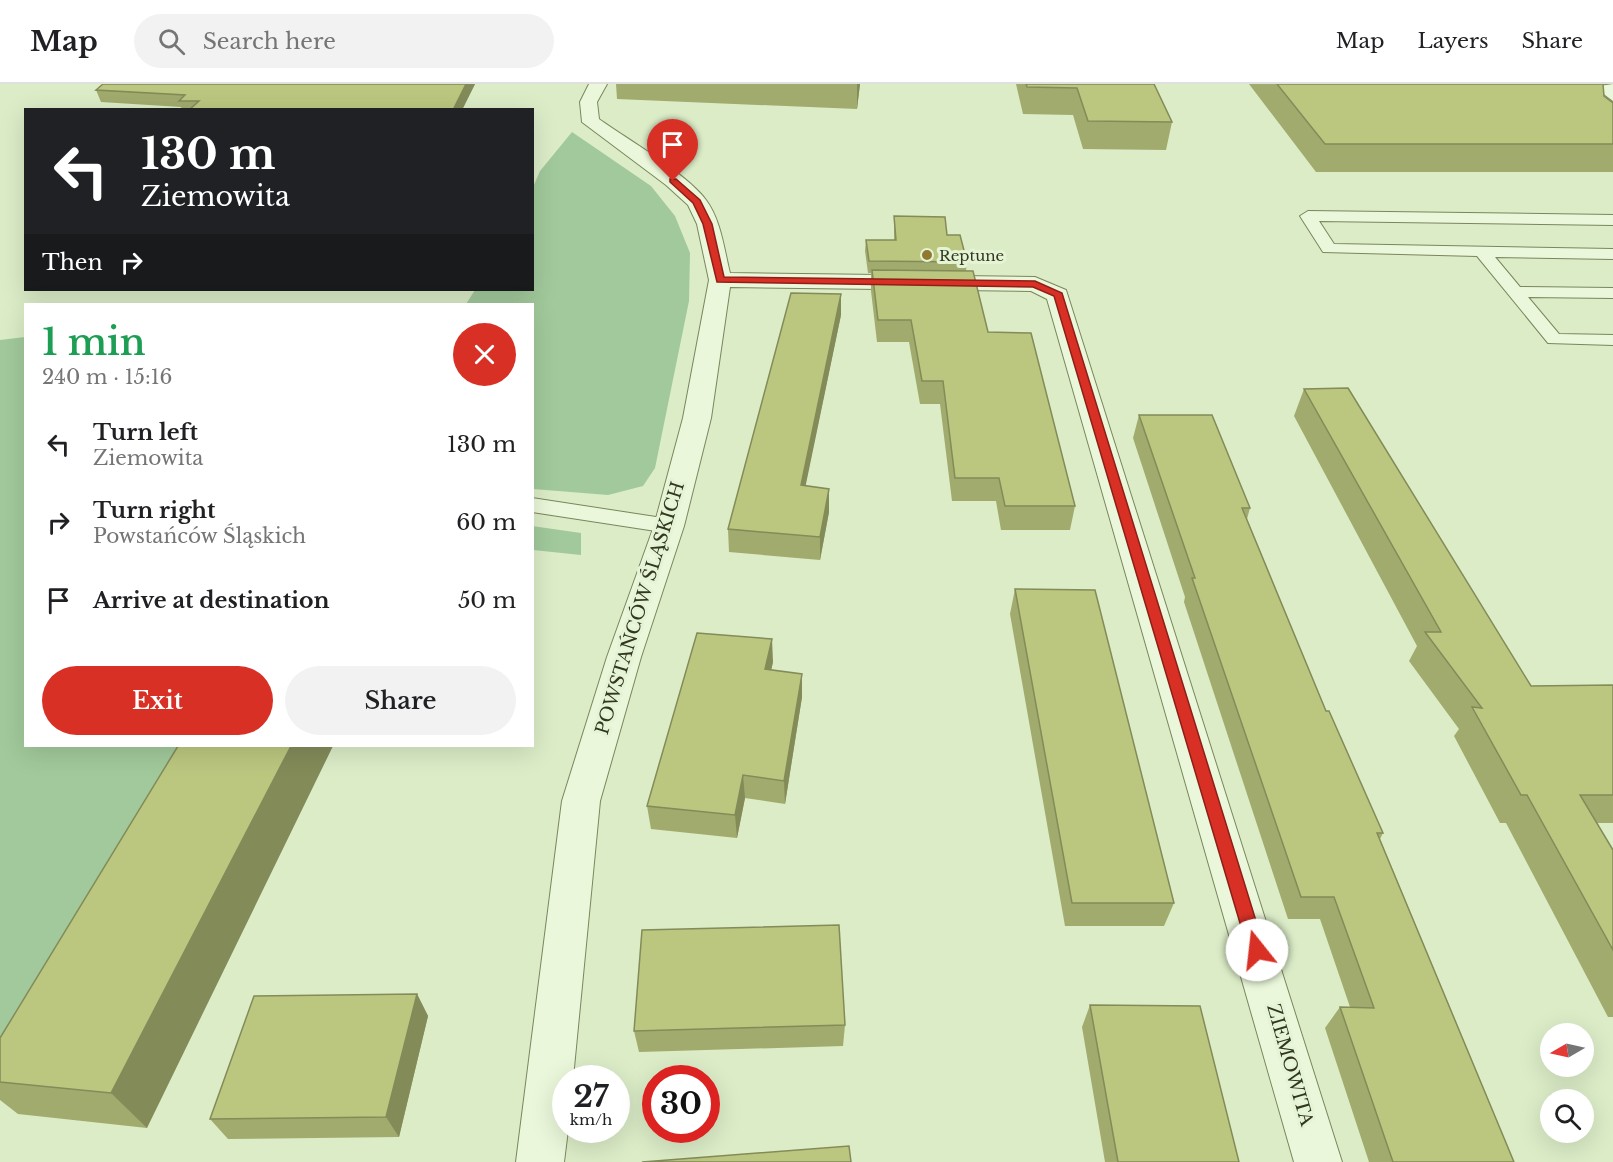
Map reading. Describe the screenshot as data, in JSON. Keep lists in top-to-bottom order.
{
  "streets": {
    "street": ["POWSTAŃCÓW ŚLĄSKICH", "ZIEMOWITA"]
  },
  "crossings": [
    ["POWSTAŃCÓW ŚLĄSKICH", "ZIEMOWITA"]
  ],
  "places": ["Reptune"],
  "north": "left",
  "page": {
    "header": "Map",
    "search": "Search here",
    "nav": ["Map", "Layers", "Share"],
    "turn": ["130 m", "Ziemowita"],
    "then": "Then",
    "heading": ["1 min", "240 m · 15:16"],
    "list": [
      {
        "name": "Turn left",
        "note": "Ziemowita",
        "value": "130 m"
      },
      {
        "name": "Turn right",
        "note": "Powstańców Śląskich",
        "value": "60 m"
      },
      {
        "name": "Arrive at destination",
        "value": "50 m"
      }
    ],
    "buttons": ["Exit", "Share"],
    "speed": "27 km/h",
    "limit": "30"
  }
}
